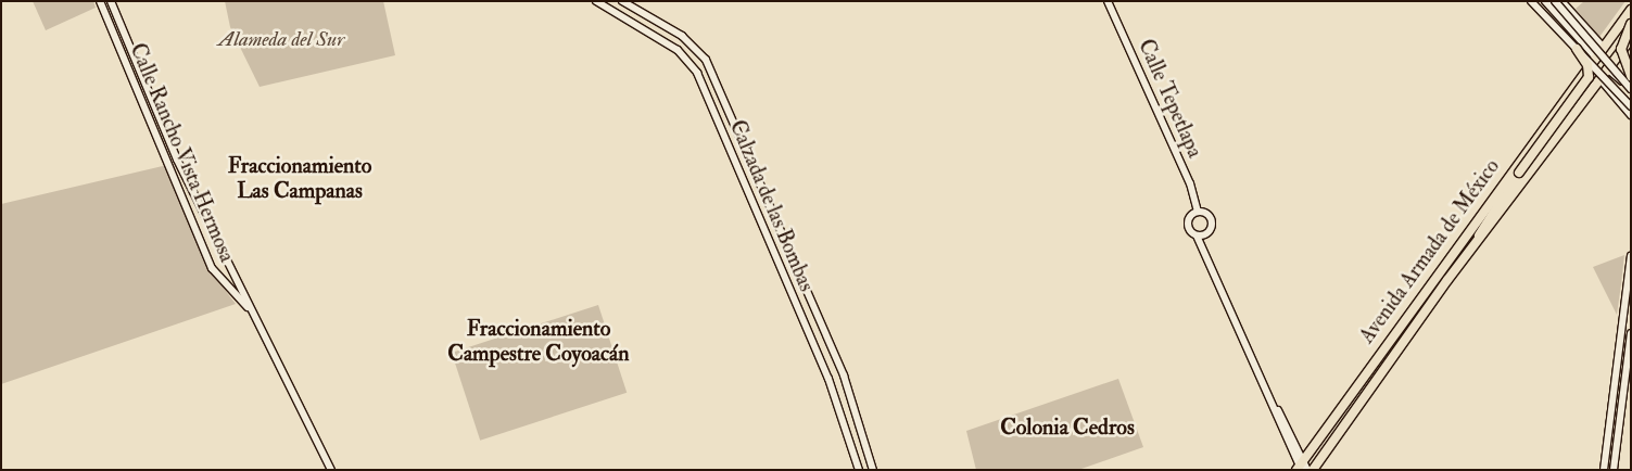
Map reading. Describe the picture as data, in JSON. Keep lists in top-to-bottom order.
{
  "streets": {
    "main road": ["Avenida Armada de México"],
    "street": ["Calle Tepetlapa", "Calle Rancho Vista Hermosa", "Calzada de las Bombas"]
  },
  "districts": ["Fraccionamiento Las Campanas", "Fraccionamiento Campestre Coyoacán", "Colonia Cedros"],
  "parks": ["Alameda del Sur"]
}
